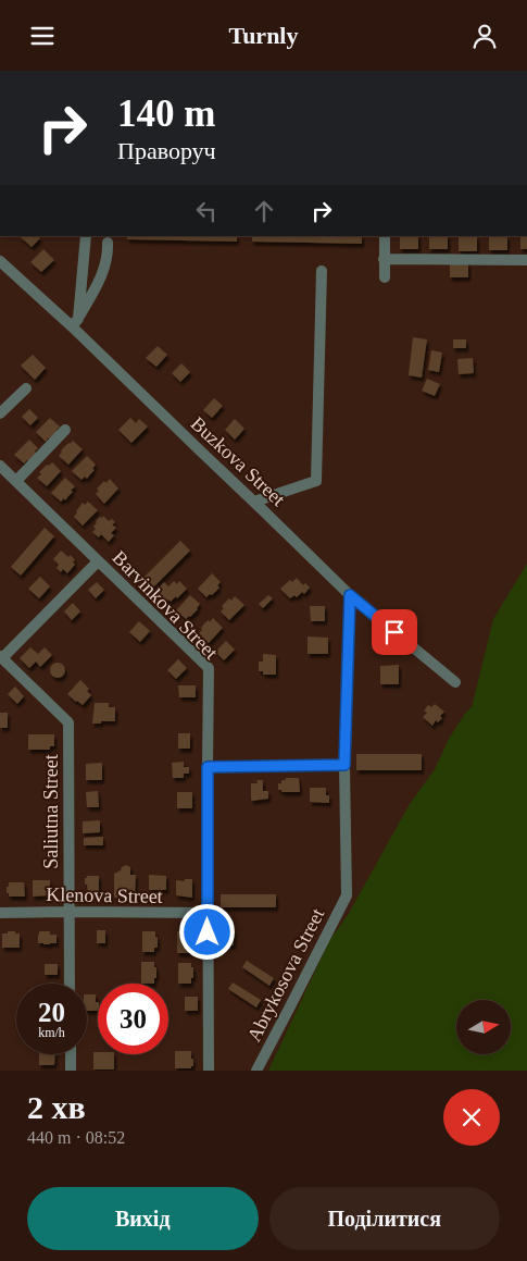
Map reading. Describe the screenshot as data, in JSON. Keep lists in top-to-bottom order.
{
  "streets": {
    "street": [
      "Buzkova Street",
      "Barvinkova Street",
      "Saliutna Street",
      "Klenova Street",
      "Abrykosova Street"
    ]
  },
  "crossings": [
    ["Barvinkova Street", "Klenova Street"],
    ["Saliutna Street", "Klenova Street"]
  ],
  "north": "right",
  "page": {
    "header": "Turnly",
    "turn": ["140 m", "Праворуч"],
    "speed": "20 km/h",
    "limit": "30",
    "heading": ["2 хв", "440 m · 08:52"],
    "buttons": ["Вихід", "Поділитися"]
  }
}
